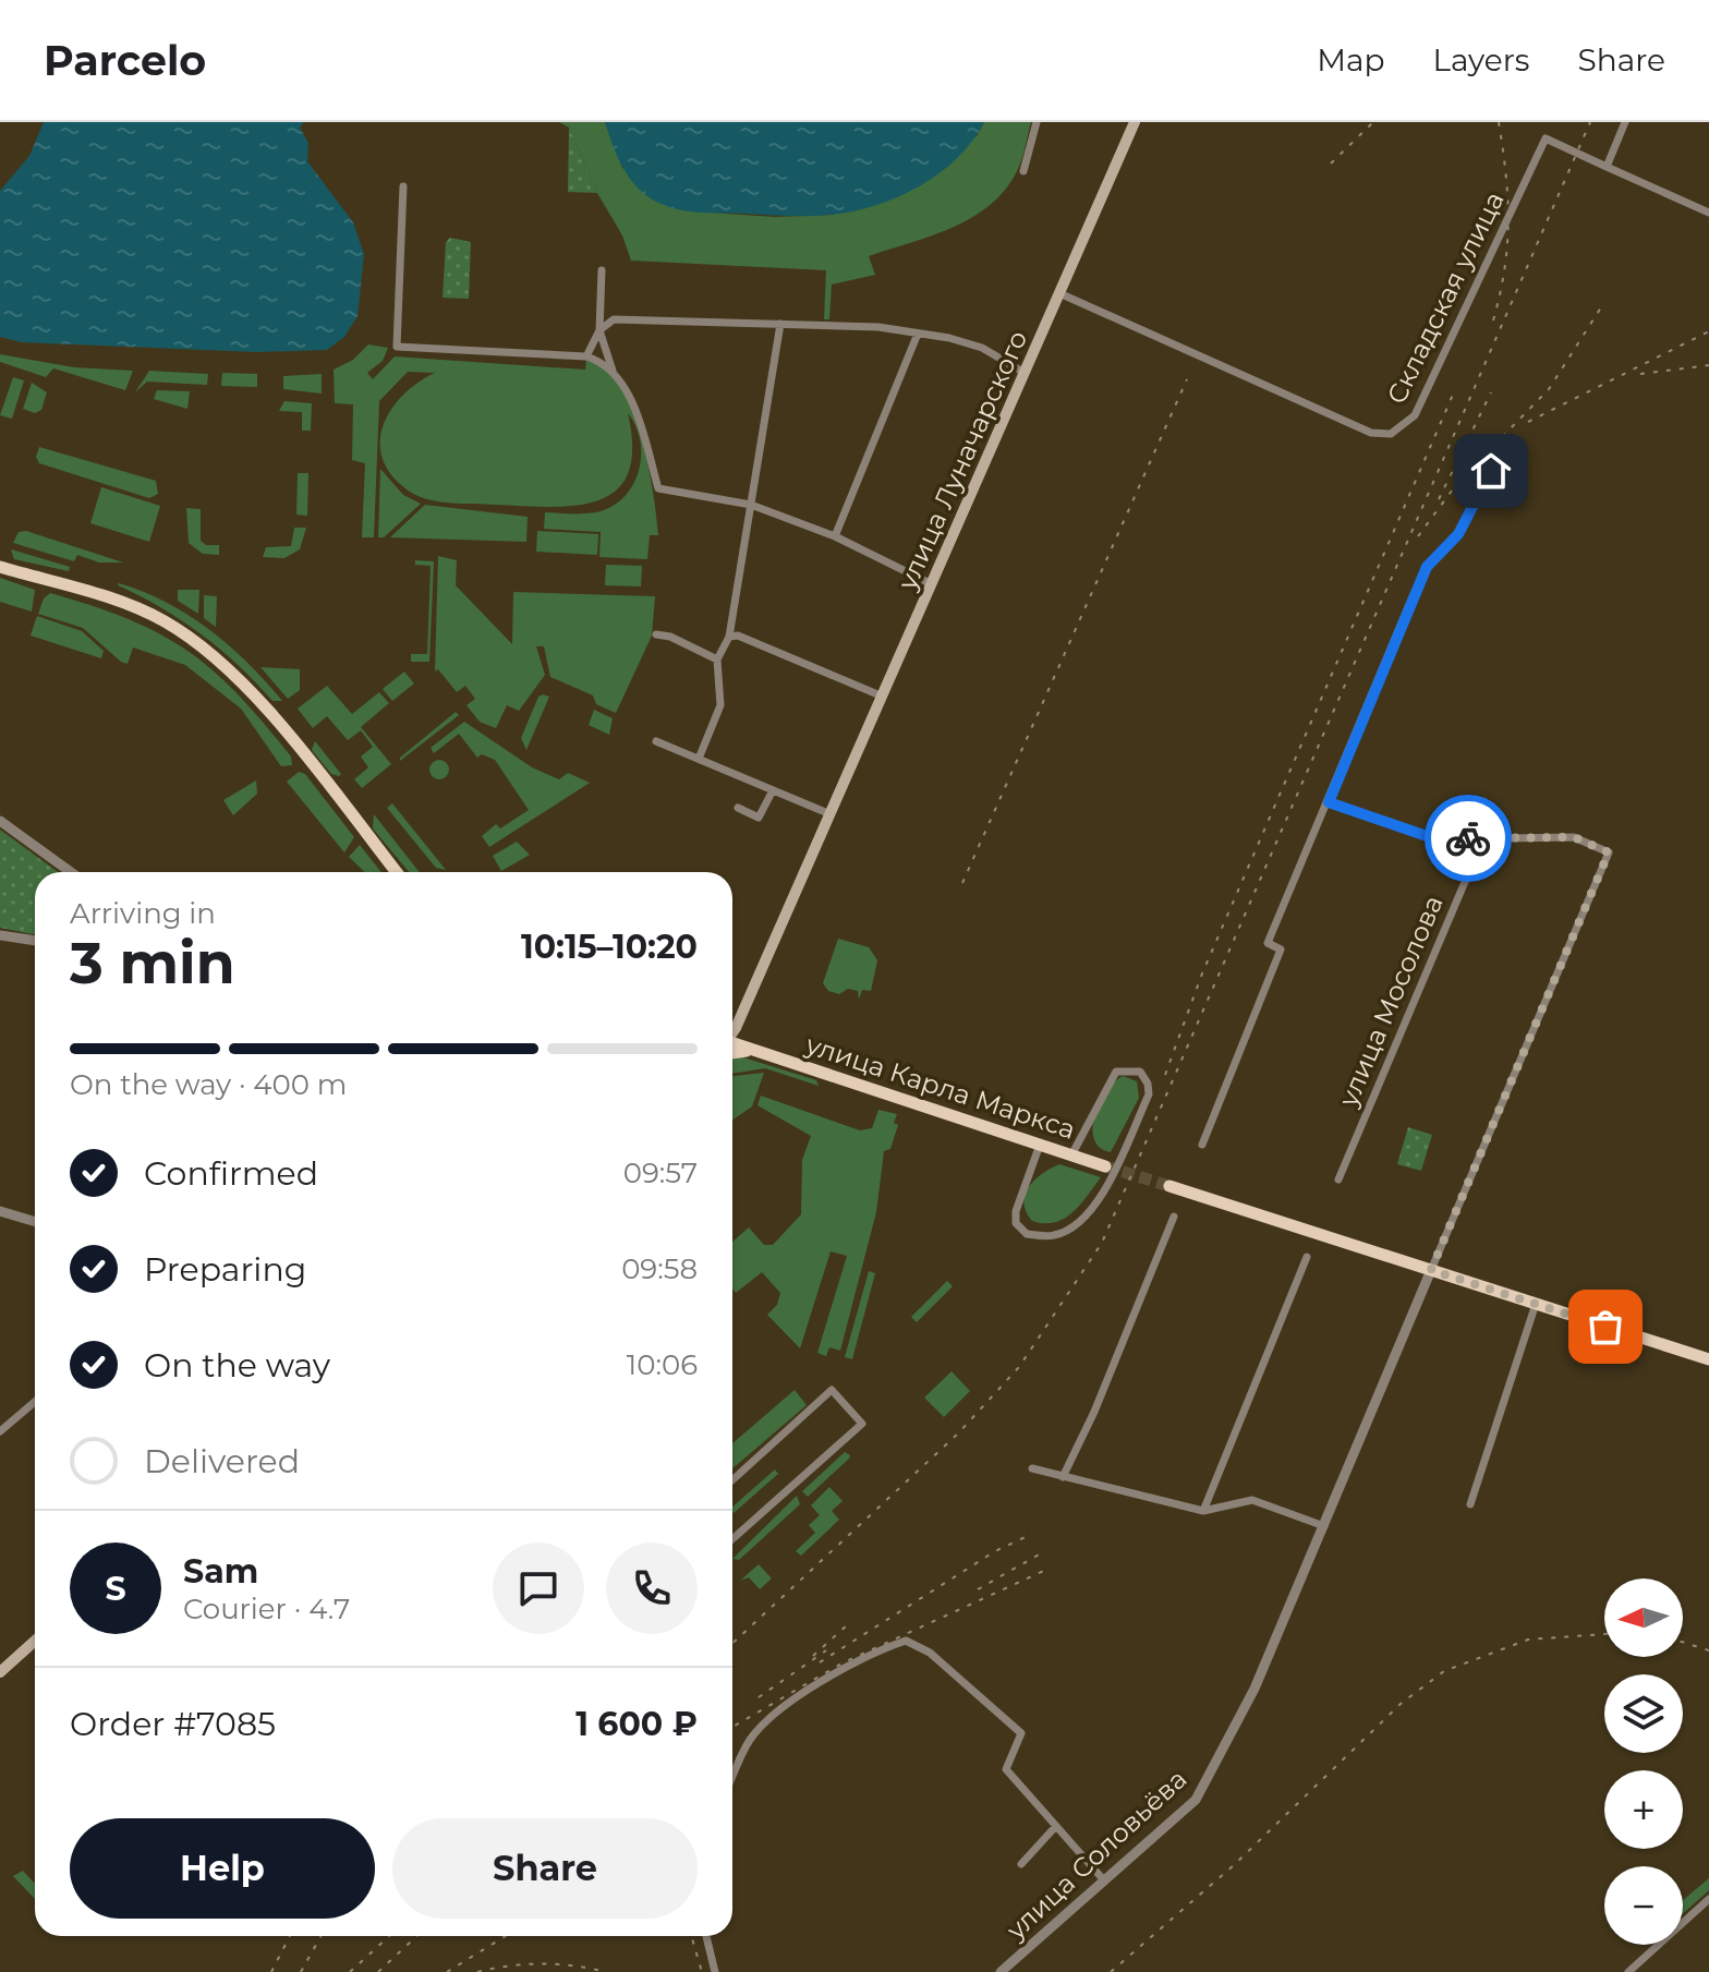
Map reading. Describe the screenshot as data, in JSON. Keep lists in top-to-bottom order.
{
  "streets": {
    "main road": ["улица Луначарского", "улица Карла Маркса"],
    "street": ["Складская улица", "улица Мосолова", "улица Соловьёва"]
  },
  "crossings": [
    ["Складская улица", "улица Луначарского"]
  ],
  "north": "left",
  "page": {
    "header": "Parcelo",
    "nav": ["Map", "Layers", "Share"],
    "heading": ["3 min", "Arriving in", "10:15–10:20"],
    "panel": [
      "Sam",
      "Courier · 4.7",
      "Order #7085",
      "1 600 ₽"
    ],
    "bar": "On the way · 400 m",
    "list": [
      ["Confirmed", "09:57"],
      ["Preparing", "09:58"],
      ["On the way", "10:06"],
      "Delivered"
    ],
    "round": "S",
    "map_buttons": ["+", "−"],
    "buttons": ["Help", "Share"]
  }
}
